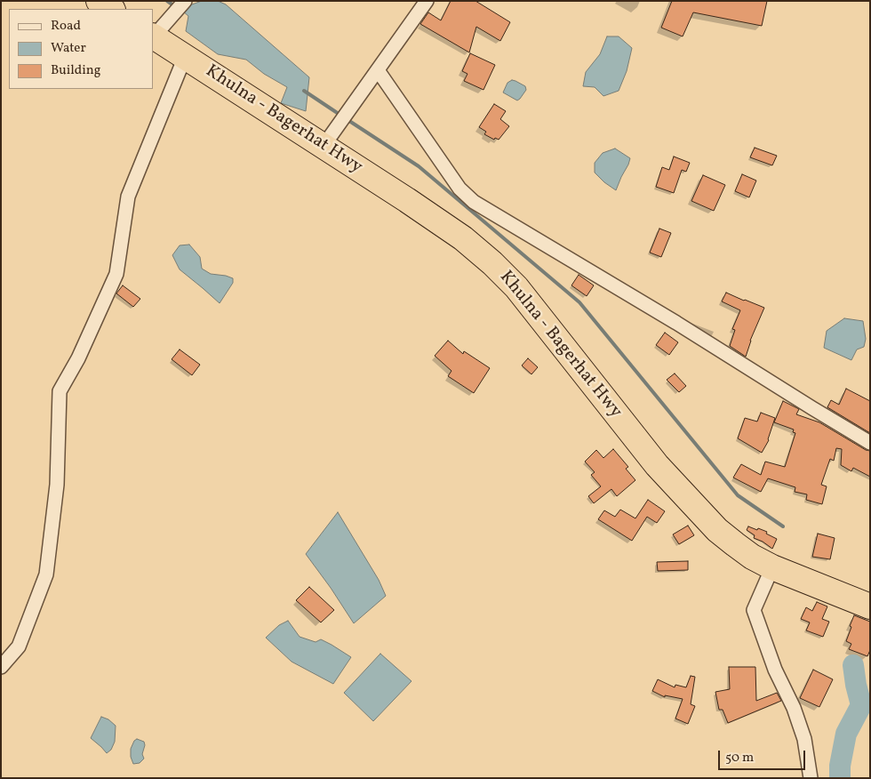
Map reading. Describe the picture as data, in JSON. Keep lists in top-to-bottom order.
{
  "streets": {
    "highway": ["Khulna - Bagerhat Hwy"]
  },
  "legend": ["Road", "Water", "Building"],
  "scale_bar": "50 m"
}
